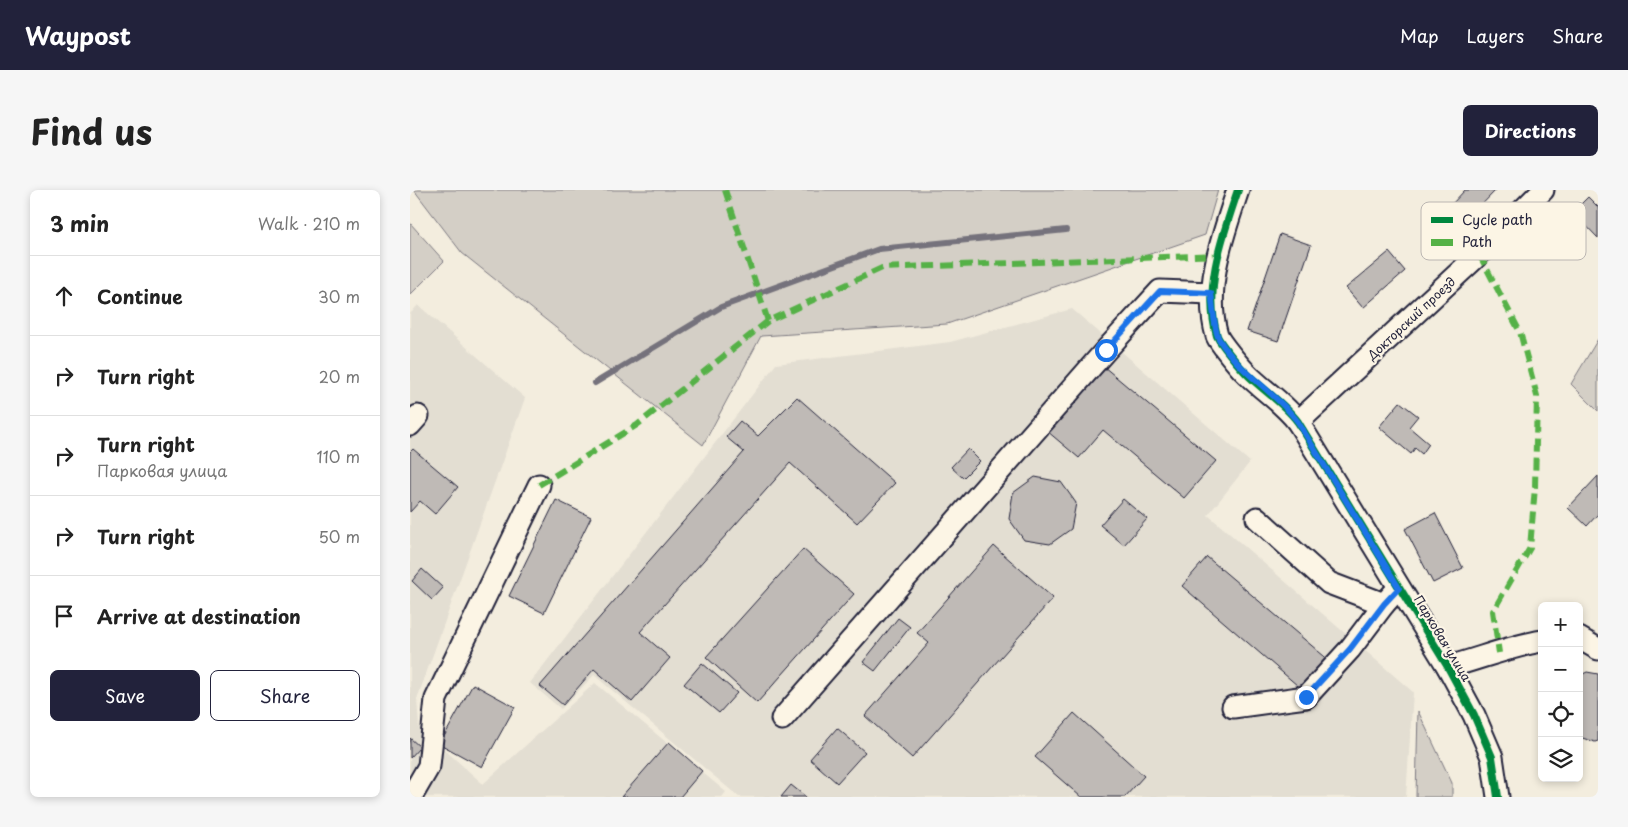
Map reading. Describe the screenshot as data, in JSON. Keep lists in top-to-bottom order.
{
  "streets": {
    "street": ["Докторский проезд", "Парковая улица"]
  },
  "crossings": [
    ["Докторский проезд", "Парковая улица"]
  ],
  "legend": ["Cycle path", "Path"],
  "page": {
    "header": "Waypost",
    "nav": ["Map", "Layers", "Share"],
    "title": "Find us",
    "buttons": [
      "Directions",
      ["Save", "Share"]
    ],
    "heading": ["3 min", "Walk · 210 m"],
    "list": [
      ["Continue", "30 m"],
      ["Turn right", "20 m"],
      ["Turn right", "Парковая улица", "110 m"],
      ["Turn right", "50 m"],
      "Arrive at destination"
    ],
    "map_buttons": ["+", "−"]
  }
}
